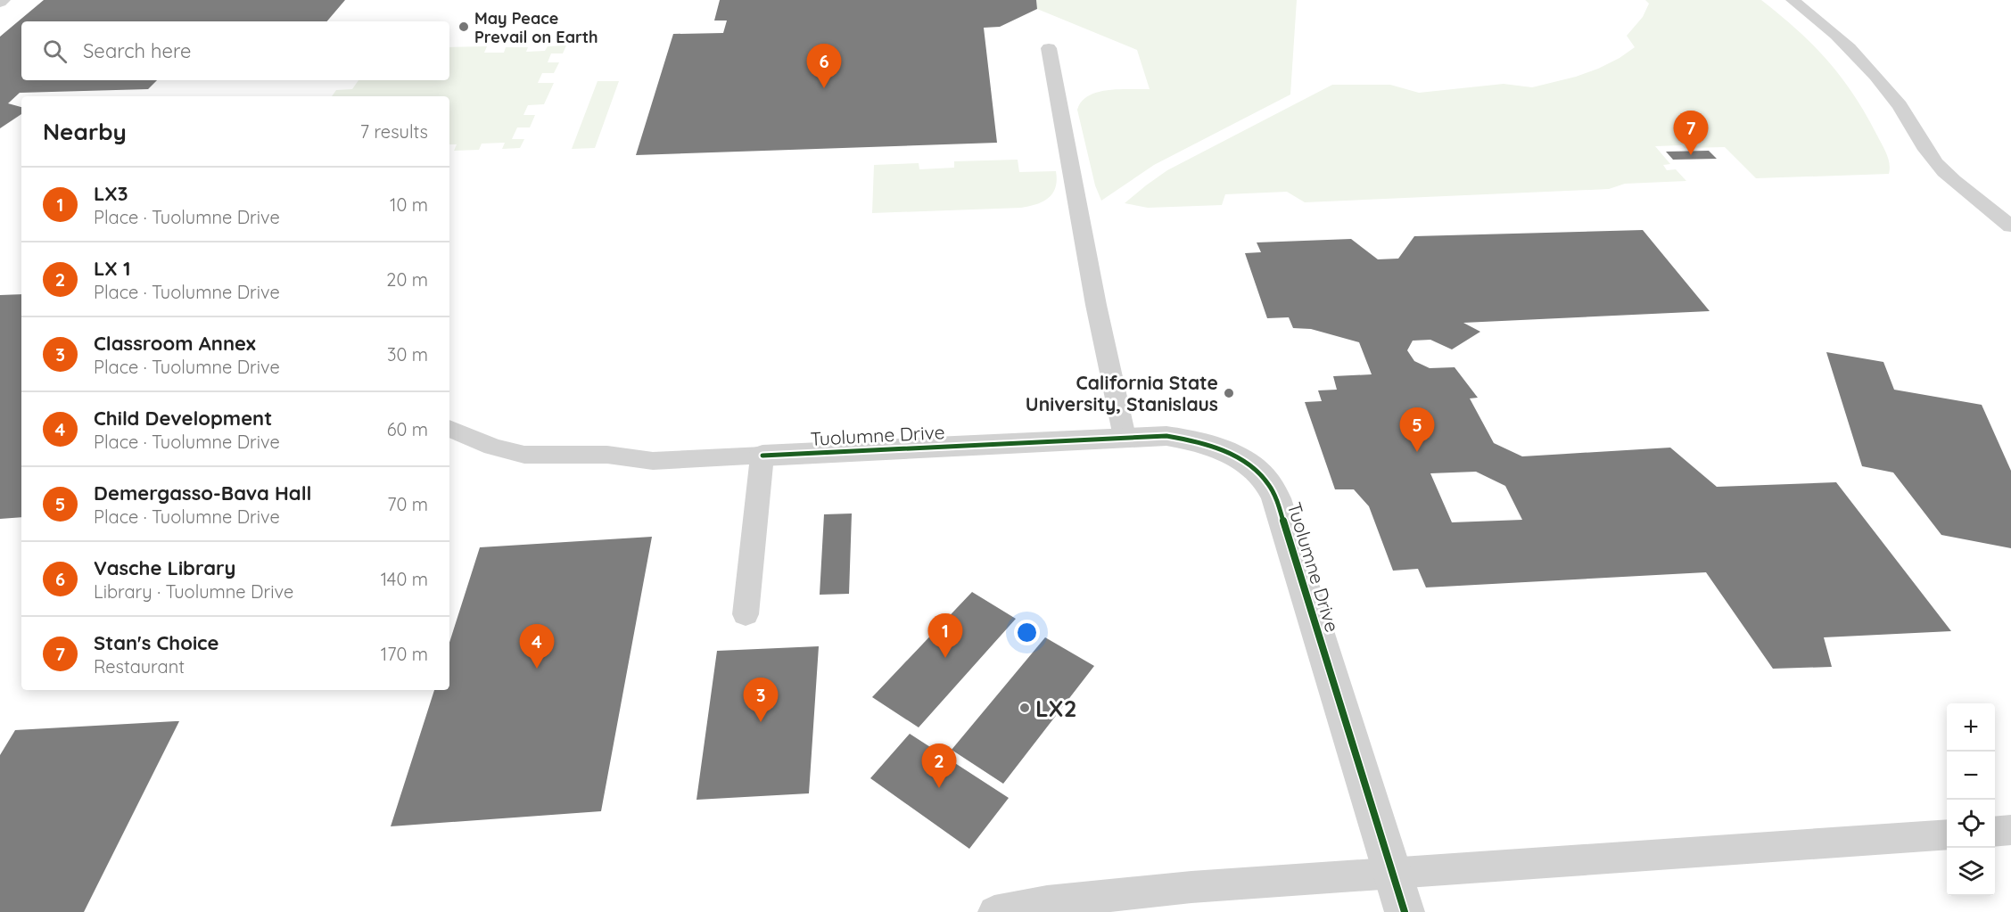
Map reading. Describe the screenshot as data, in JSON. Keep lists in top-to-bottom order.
{
  "streets": {
    "street": ["Tuolumne Drive"]
  },
  "places": ["May Peace Prevail on Earth", "California State University, Stanislaus", "LX2"],
  "page": {
    "search": "Search here",
    "pins": [
      "6",
      "7",
      "5",
      "1",
      "4",
      "3",
      "2"
    ],
    "heading": ["Nearby", "7 results"],
    "list": [
      {
        "mark": "1",
        "name": "LX3",
        "note": "Place · Tuolumne Drive",
        "value": "10 m"
      },
      {
        "mark": "2",
        "name": "LX 1",
        "note": "Place · Tuolumne Drive",
        "value": "20 m"
      },
      {
        "mark": "3",
        "name": "Classroom Annex",
        "note": "Place · Tuolumne Drive",
        "value": "30 m"
      },
      {
        "mark": "4",
        "name": "Child Development",
        "note": "Place · Tuolumne Drive",
        "value": "60 m"
      },
      {
        "mark": "5",
        "name": "Demergasso-Bava Hall",
        "note": "Place · Tuolumne Drive",
        "value": "70 m"
      },
      {
        "mark": "6",
        "name": "Vasche Library",
        "note": "Library · Tuolumne Drive",
        "value": "140 m"
      },
      {
        "mark": "7",
        "name": "Stan's Choice",
        "note": "Restaurant",
        "value": "170 m"
      }
    ],
    "map_buttons": ["+", "−"]
  }
}
